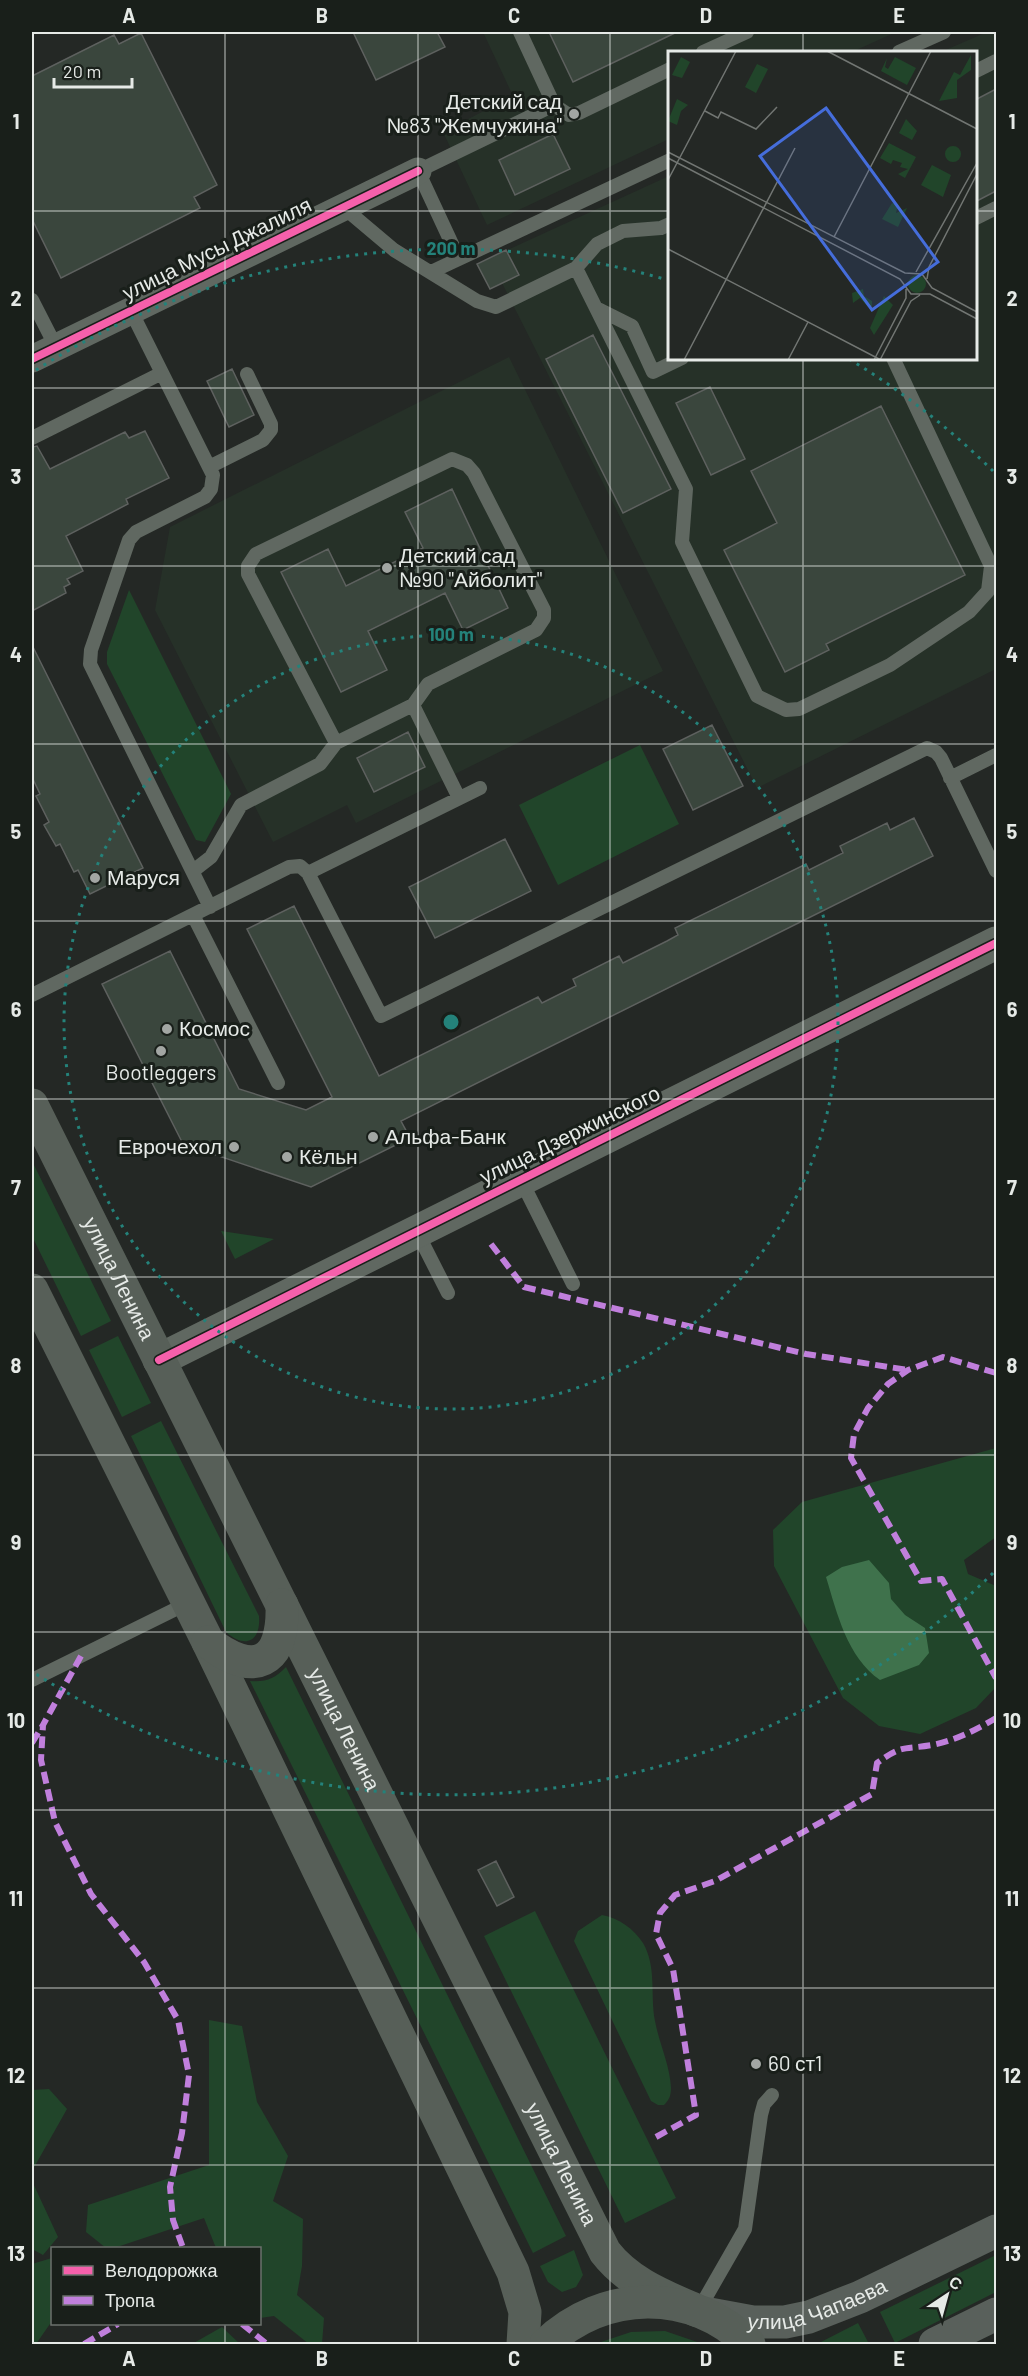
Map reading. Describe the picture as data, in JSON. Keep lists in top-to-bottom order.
{
  "streets": {
    "main road": ["улица Ленина", "улица Чапаева"],
    "street": ["улица Мусы Джалиля", "улица Дзержинского"]
  },
  "crossings": [
    ["улица Дзержинского", "улица Ленина"],
    ["улица Ленина", "улица Чапаева"]
  ],
  "places": [
    "Детский сад №83 \"Жемчужина\"",
    "Детский сад №90 \"Айболит\"",
    "Маруся",
    "Космос",
    "Bootleggers",
    "Альфа-Банк",
    "Еврочехол",
    "Кёльн",
    "60 ст1"
  ],
  "legend": ["Велодорожка", "Тропа"],
  "scale_bar": "20 m",
  "north": "top right",
  "grid": {
    "columns": [
      "A",
      "B",
      "C",
      "D",
      "E"
    ],
    "rows": [
      "1",
      "2",
      "3",
      "4",
      "5",
      "6",
      "7",
      "8",
      "9",
      "10",
      "11",
      "12",
      "13"
    ]
  },
  "rings": ["200 m", "100 m"]
}
